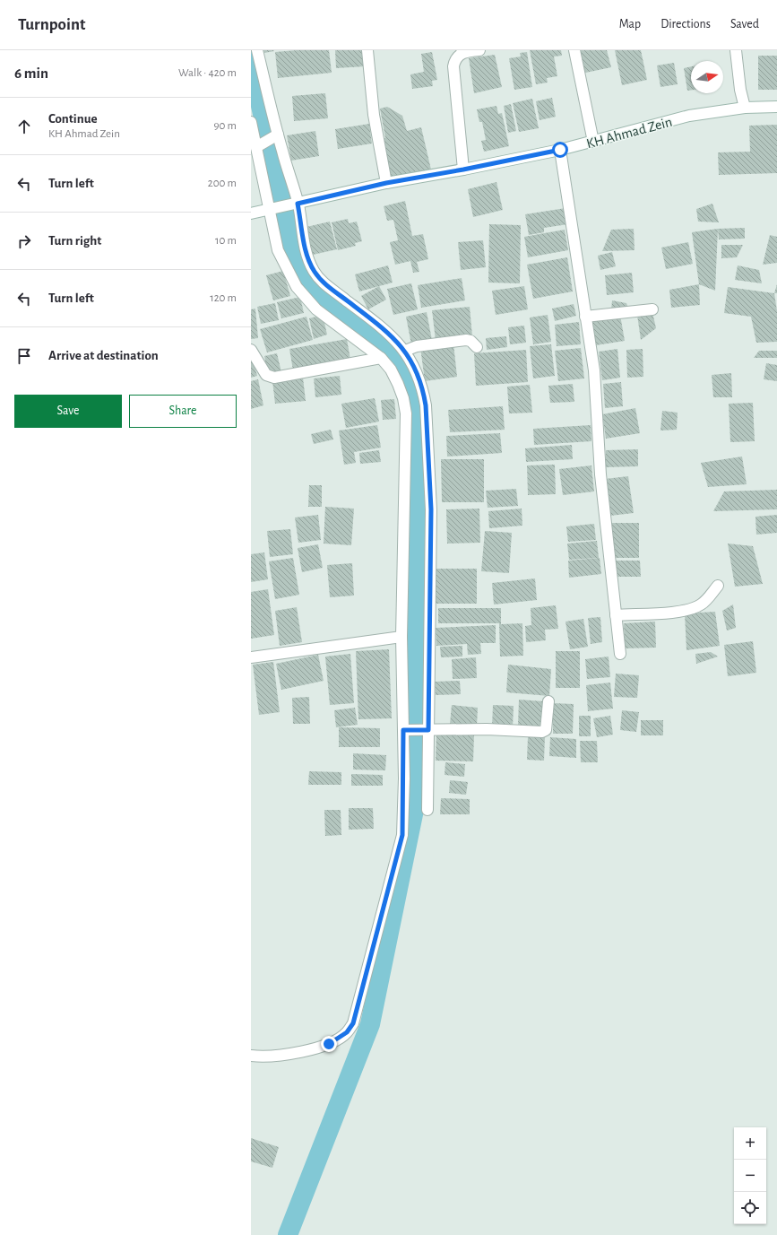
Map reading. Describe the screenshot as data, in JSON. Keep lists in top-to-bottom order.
{
  "streets": {
    "street": ["KH Ahmad Zein"]
  },
  "north": "right",
  "page": {
    "header": "Turnpoint",
    "nav": ["Map", "Directions", "Saved"],
    "heading": ["6 min", "Walk · 420 m"],
    "list": [
      ["Continue", "KH Ahmad Zein", "90 m"],
      ["Turn left", "200 m"],
      ["Turn right", "10 m"],
      ["Turn left", "120 m"],
      "Arrive at destination"
    ],
    "buttons": ["Save", "Share"],
    "map_buttons": ["+", "−"]
  }
}
